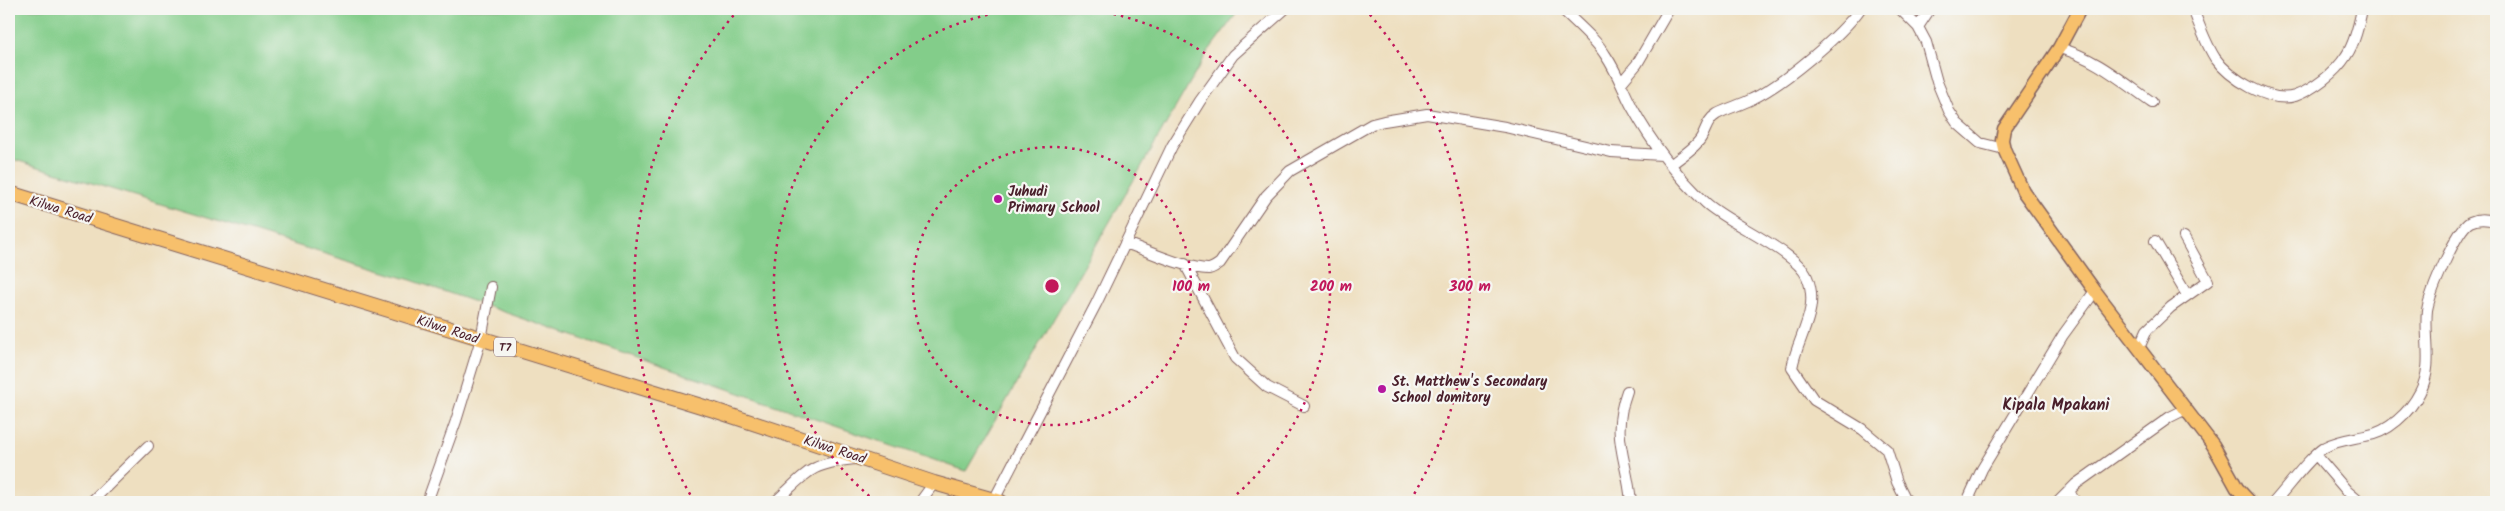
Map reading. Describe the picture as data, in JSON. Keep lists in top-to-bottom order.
{
  "streets": {
    "highway": ["Kilwa Road", "T7"]
  },
  "districts": ["Kipala Mpakani"],
  "places": ["Juhudi Primary School", "St. Matthew's Secondary School domitory"],
  "rings": ["100 m", "200 m", "300 m"]
}
